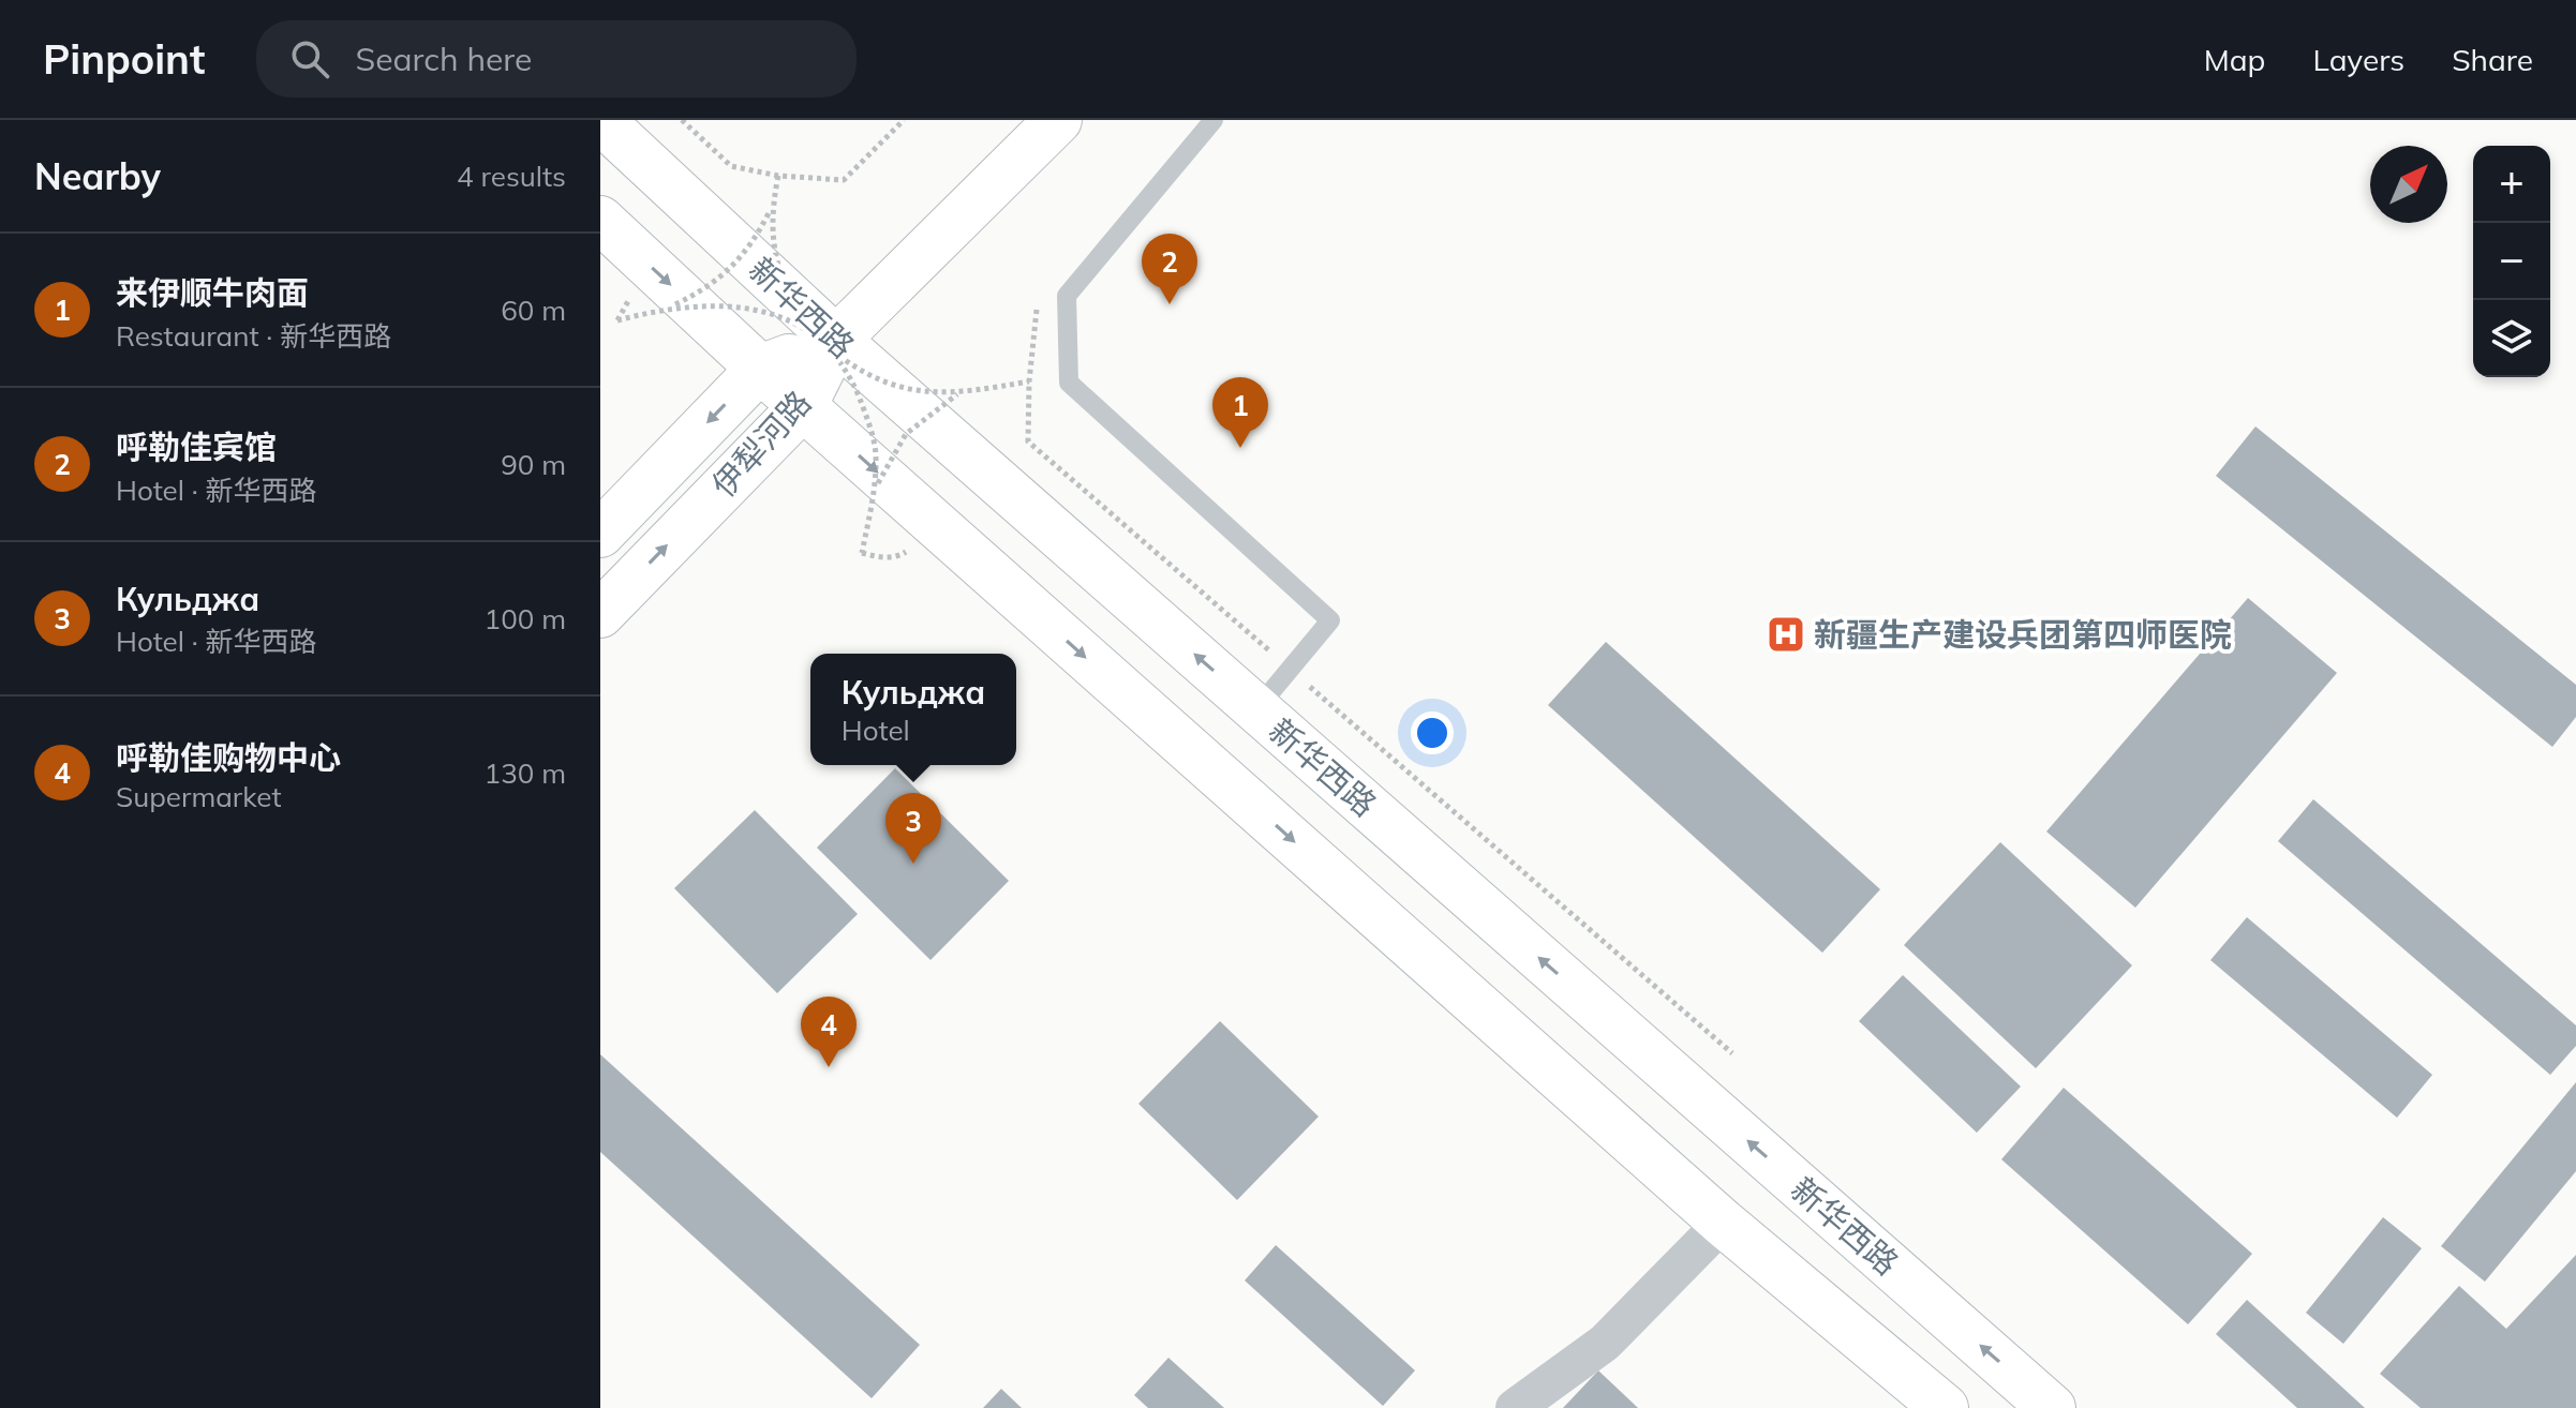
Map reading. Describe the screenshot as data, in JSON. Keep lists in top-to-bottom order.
{
  "streets": {
    "main road": ["新华西路", "伊犁河路"]
  },
  "crossings": [
    ["新华西路", "伊犁河路"]
  ],
  "places": {
    "hospital": ["新疆生产建设兵团第四师医院"]
  },
  "north": "top right",
  "page": {
    "header": "Pinpoint",
    "search": "Search here",
    "nav": ["Map", "Layers", "Share"],
    "heading": ["Nearby", "4 results"],
    "map_buttons": ["+", "−"],
    "list": [
      {
        "mark": "1",
        "name": "来伊顺牛肉面",
        "note": "Restaurant · 新华西路",
        "value": "60 m"
      },
      {
        "mark": "2",
        "name": "呼勒佳宾馆",
        "note": "Hotel · 新华西路",
        "value": "90 m"
      },
      {
        "mark": "3",
        "name": "Кульджа",
        "note": "Hotel · 新华西路",
        "value": "100 m"
      },
      {
        "mark": "4",
        "name": "呼勒佳购物中心",
        "note": "Supermarket",
        "value": "130 m"
      }
    ],
    "pins": [
      "2",
      "1",
      "3",
      "4"
    ],
    "popup": ["Кульджа", "Hotel"]
  }
}
